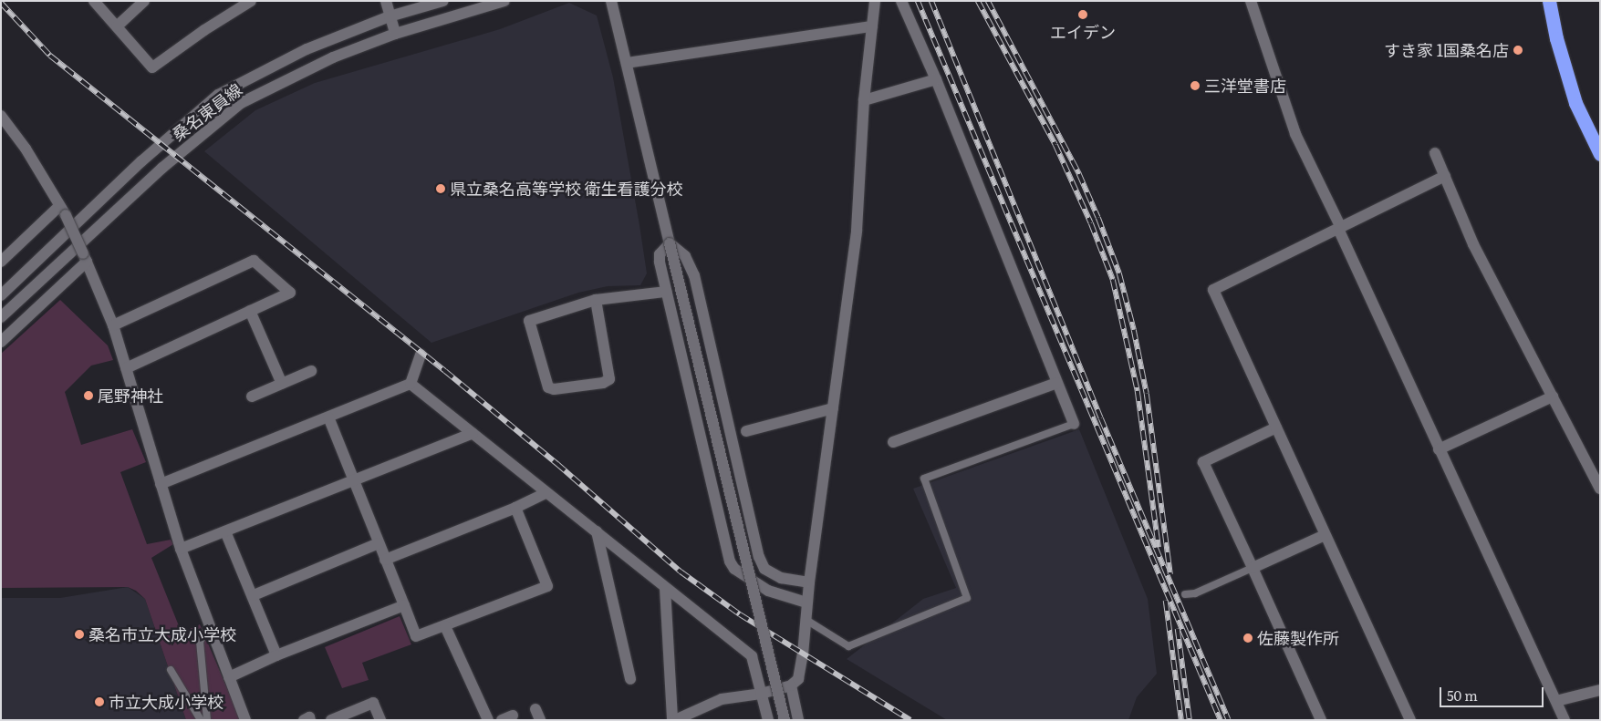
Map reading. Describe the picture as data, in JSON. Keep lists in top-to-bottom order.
{
  "streets": {
    "street": ["桑名東員線"]
  },
  "places": [
    "エイデン",
    "すき家 1国桑名店",
    "三洋堂書店",
    "県立桑名高等学校 衛生看護分校",
    "尾野神社",
    "桑名市立大成小学校",
    "佐藤製作所",
    "市立大成小学校"
  ],
  "scale_bar": "50 m"
}
